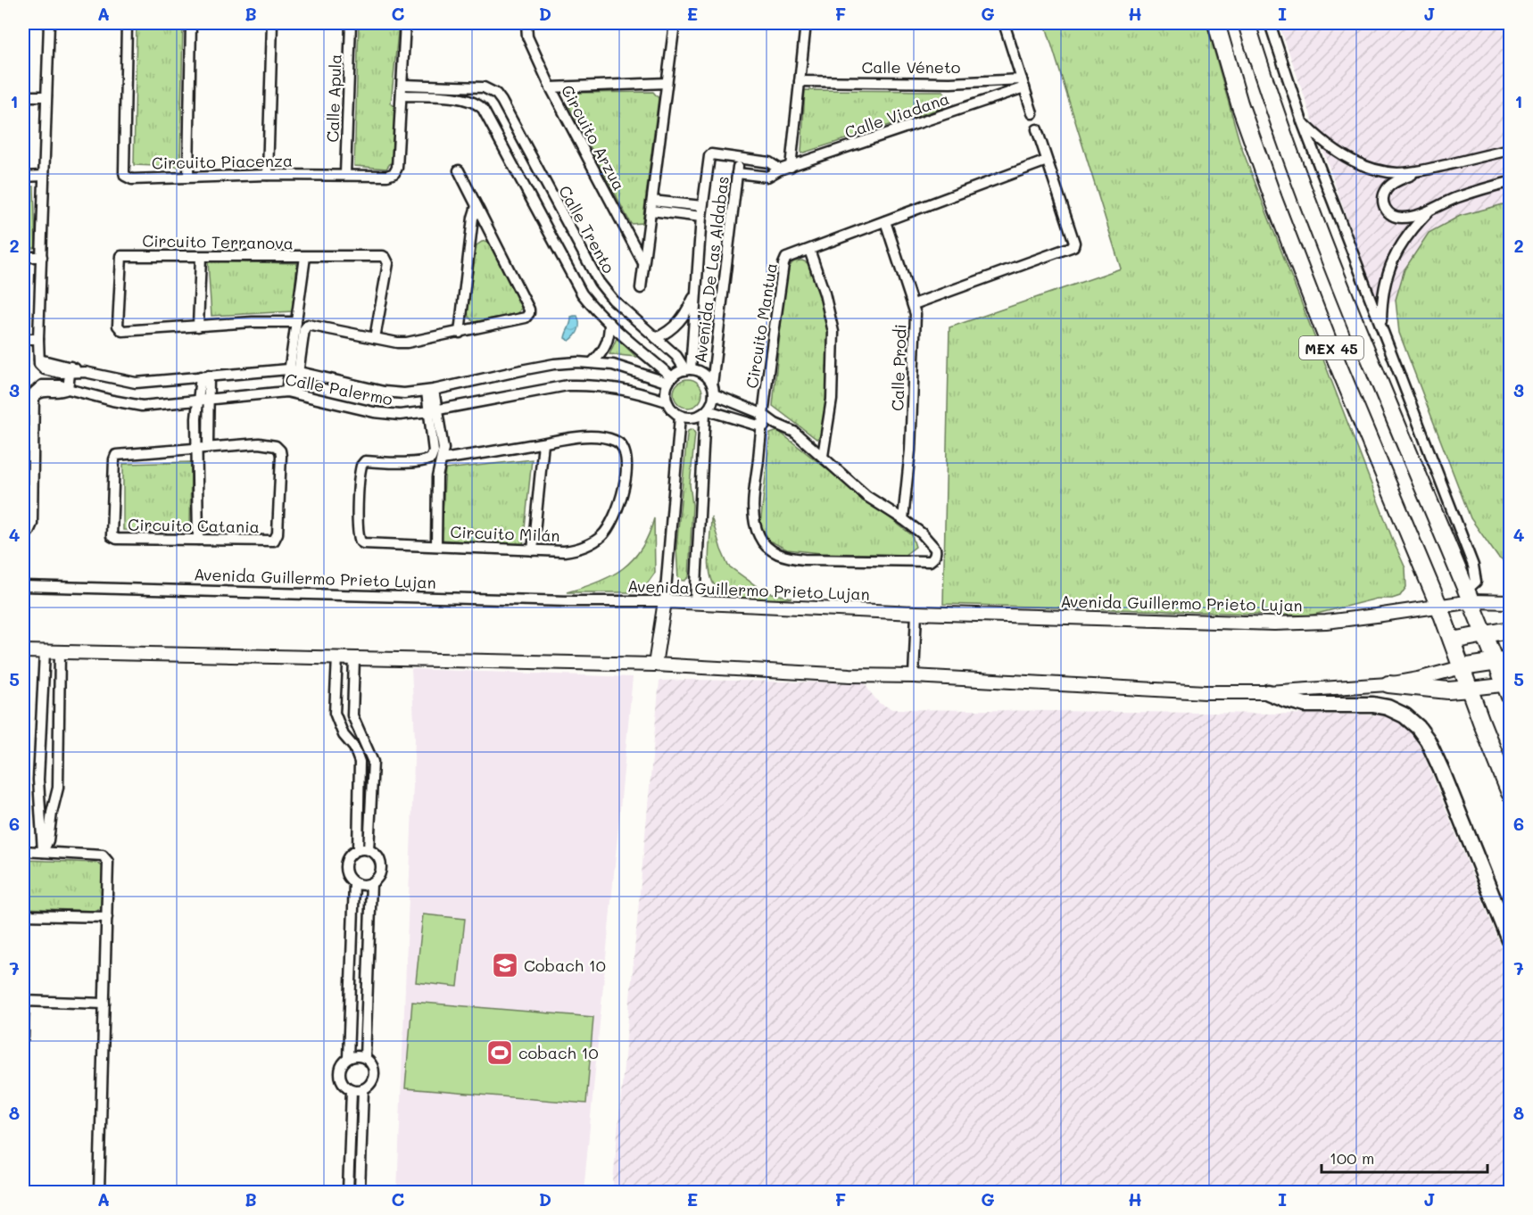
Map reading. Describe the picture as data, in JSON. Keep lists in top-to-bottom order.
{
  "streets": {
    "main road": ["MEX 45"],
    "street": [
      "Calle Véneto",
      "Calle Apula",
      "Calle Viadana",
      "Circuito Arzua",
      "Circuito Piacenza",
      "Calle Trento",
      "Circuito Terranova",
      "Avenida De Las Aldabas",
      "Circuito Mantua",
      "Calle Prodi",
      "Calle Palermo",
      "Circuito Catania",
      "Circuito Milán",
      "Avenida Guillermo Prieto Lujan"
    ]
  },
  "crossings": [
    ["Calle Véneto", "Calle Viadana"],
    ["Calle Apula", "Circuito Piacenza"],
    ["Calle Viadana", "Avenida De Las Aldabas"],
    ["Circuito Piacenza", "Calle Trento"],
    ["Calle Trento", "Avenida De Las Aldabas"],
    ["Calle Trento", "Calle Palermo"],
    ["Avenida De Las Aldabas", "Calle Palermo"],
    ["Circuito Mantua", "Calle Prodi"],
    ["MEX 45", "Avenida Guillermo Prieto Lujan"],
    ["Calle Palermo", "Circuito Milán"]
  ],
  "places": {
    "school or university": ["Cobach 10"],
    "sports": ["cobach 10"]
  },
  "scale_bar": "100 m",
  "grid": {
    "columns": [
      "A",
      "B",
      "C",
      "D",
      "E",
      "F",
      "G",
      "H",
      "I",
      "J"
    ],
    "rows": [
      "1",
      "2",
      "3",
      "4",
      "5",
      "6",
      "7",
      "8"
    ]
  }
}
